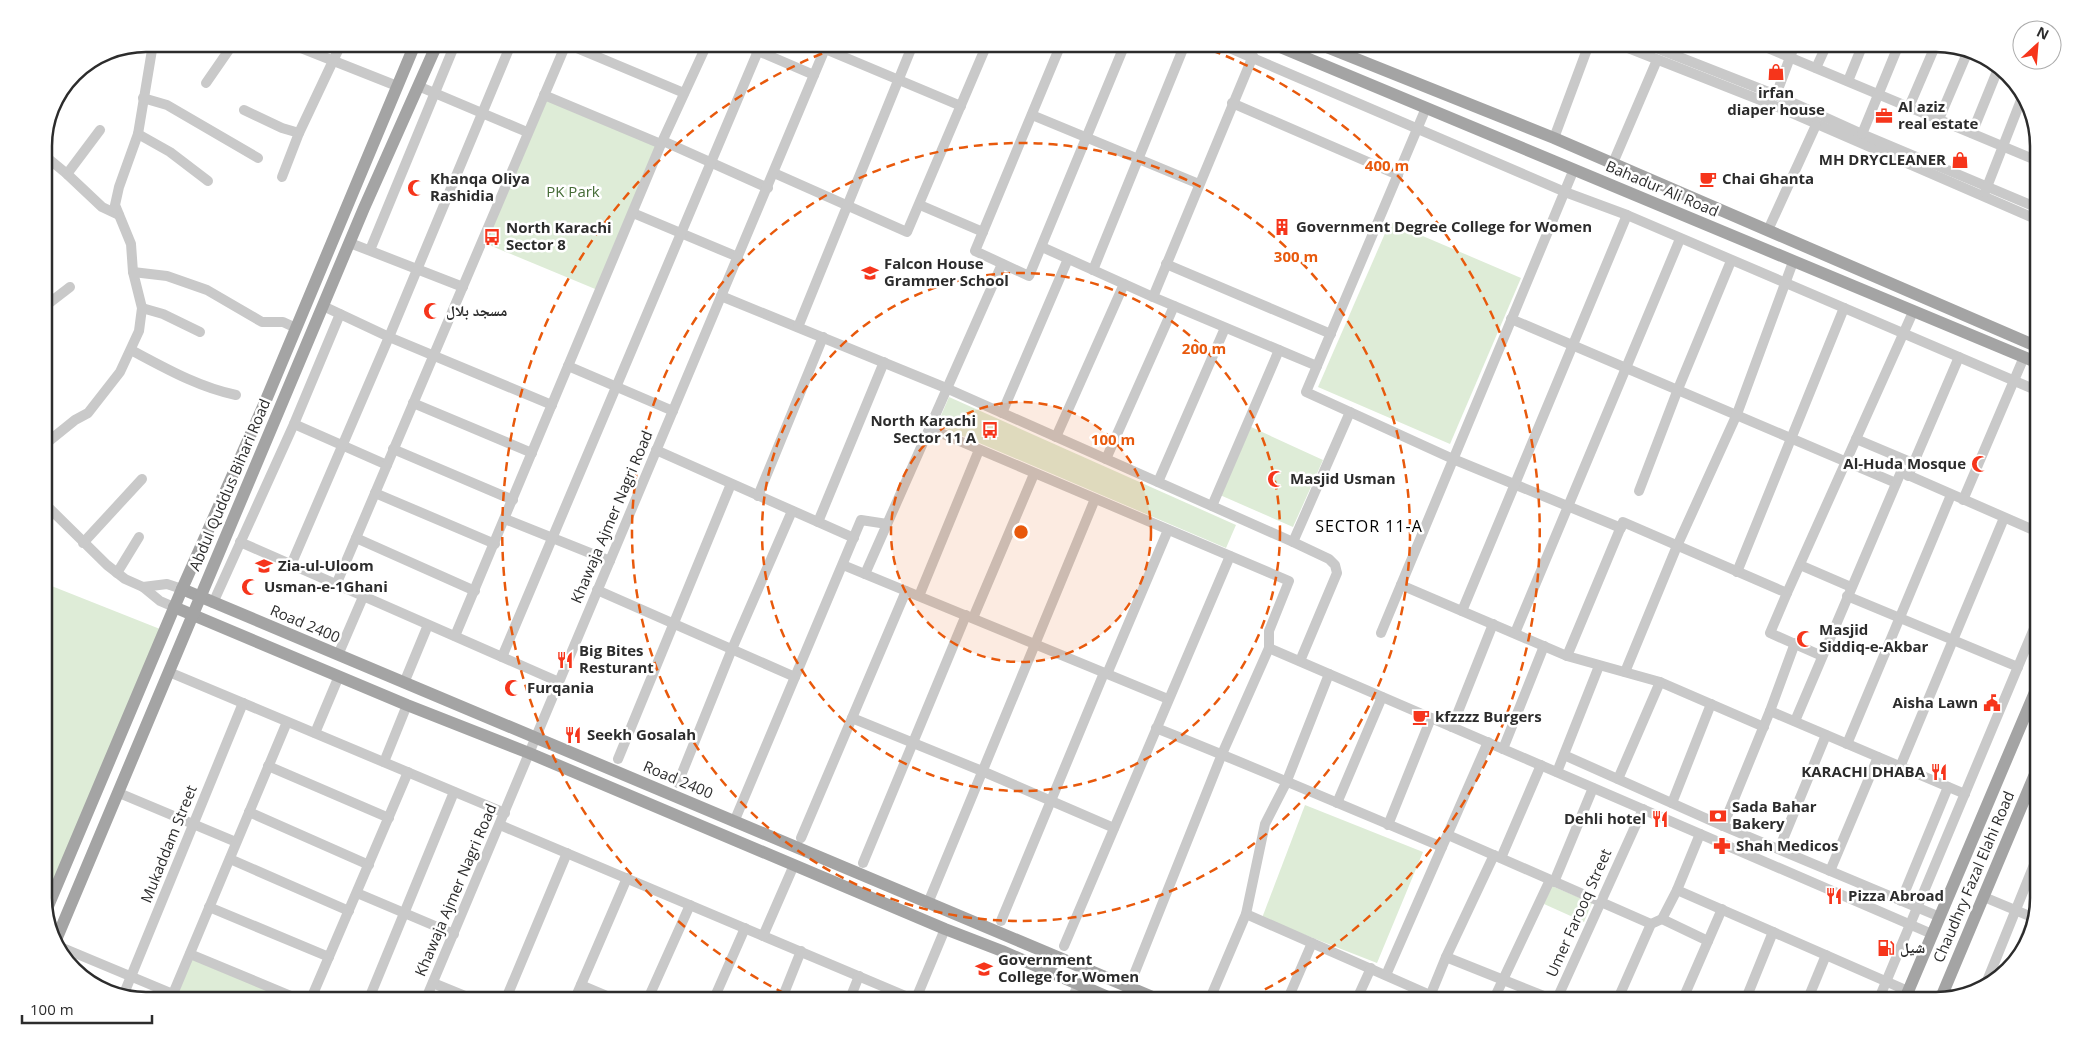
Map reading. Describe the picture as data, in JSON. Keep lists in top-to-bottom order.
{
  "streets": {
    "main road": [
      "Bahadur Ali Road",
      "Abdul Quddus Bihari Road",
      "Road 2400",
      "Chaudhry Fazal Elahi Road"
    ],
    "street": ["Khawaja Ajmer Nagri Road", "Mukaddam Street", "Umer Farooq Street"]
  },
  "crossings": [
    ["Abdul Quddus Bihari Road", "Road 2400"],
    ["Khawaja Ajmer Nagri Road", "Road 2400"]
  ],
  "districts": ["SECTOR 11-A"],
  "parks": ["PK Park"],
  "places": {
    "shop": ["irfan diaper house", "MH DRYCLEANER"],
    "office": ["Al aziz real estate"],
    "cafe": ["Chai Ghanta", "kfzzzz Burgers"],
    "mosque": [
      "Khanqa Oliya Rashidia",
      "مسجد بلال",
      "Al-Huda Mosque",
      "Masjid Usman",
      "Usman-e-1Ghani",
      "Masjid Siddiq-e-Akbar",
      "Furqania"
    ],
    "building": ["Government Degree College for Women"],
    "bus stop": ["North Karachi Sector 8", "North Karachi Sector 11 A"],
    "school or university": ["Falcon House Grammer School", "Zia-ul-Uloom", "Government College for Women"],
    "restaurant": [
      "Big Bites Resturant",
      "Seekh Gosalah",
      "KARACHI DHABA",
      "Dehli hotel",
      "Pizza Abroad"
    ],
    "public building": ["Aisha Lawn"],
    "bank": ["Sada Bahar Bakery"],
    "pharmacy": ["Shah Medicos"],
    "fuel station": ["شیل"]
  },
  "scale_bar": "100 m",
  "north": "top right",
  "rings": [
    "400 m",
    "300 m",
    "200 m",
    "100 m"
  ]
}
